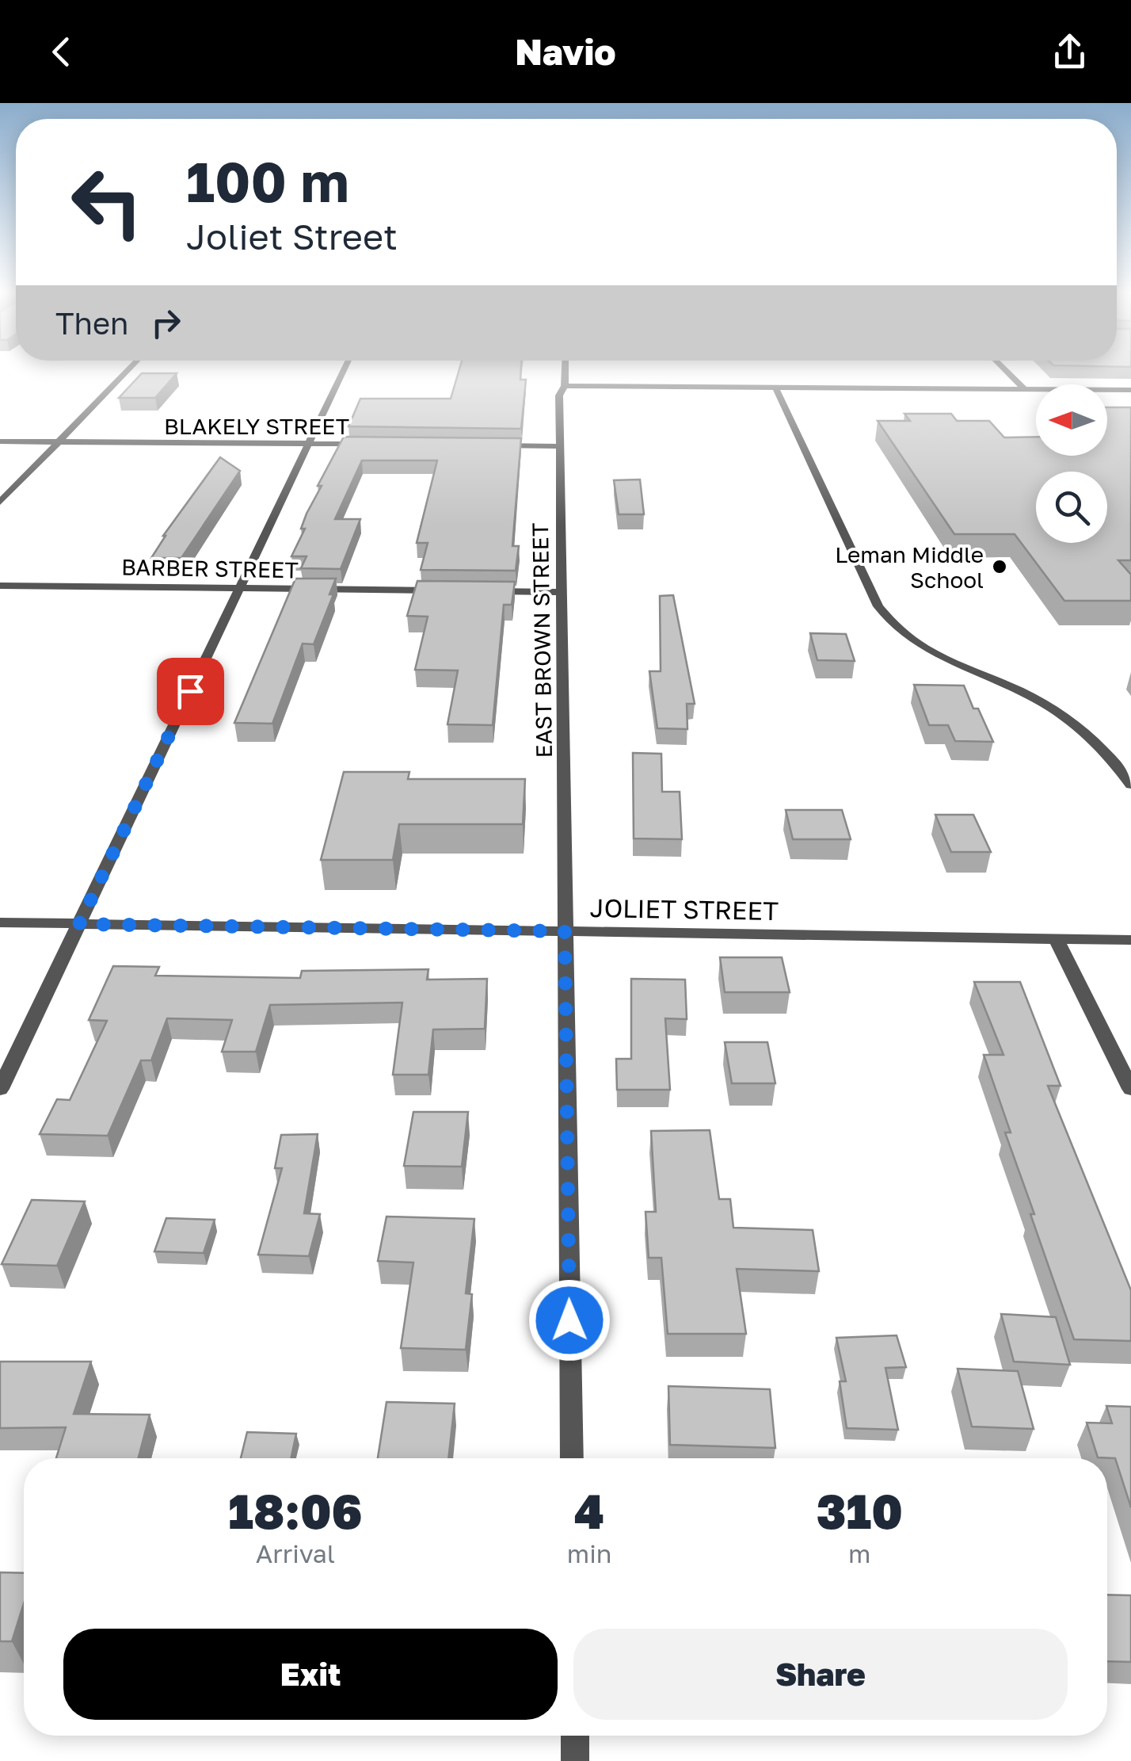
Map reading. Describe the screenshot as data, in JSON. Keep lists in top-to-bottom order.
{
  "streets": {
    "street": [
      "BLAKELY STREET",
      "BARBER STREET",
      "EAST BROWN STREET",
      "JOLIET STREET"
    ]
  },
  "crossings": [
    ["EAST BROWN STREET", "JOLIET STREET"]
  ],
  "places": ["Leman Middle School"],
  "north": "left",
  "page": {
    "header": "Navio",
    "turn": ["100 m", "Joliet Street"],
    "then": "Then",
    "eta": [
      "18:06",
      "Arrival",
      "4",
      "min",
      "310",
      "m"
    ],
    "buttons": ["Exit", "Share"]
  }
}
